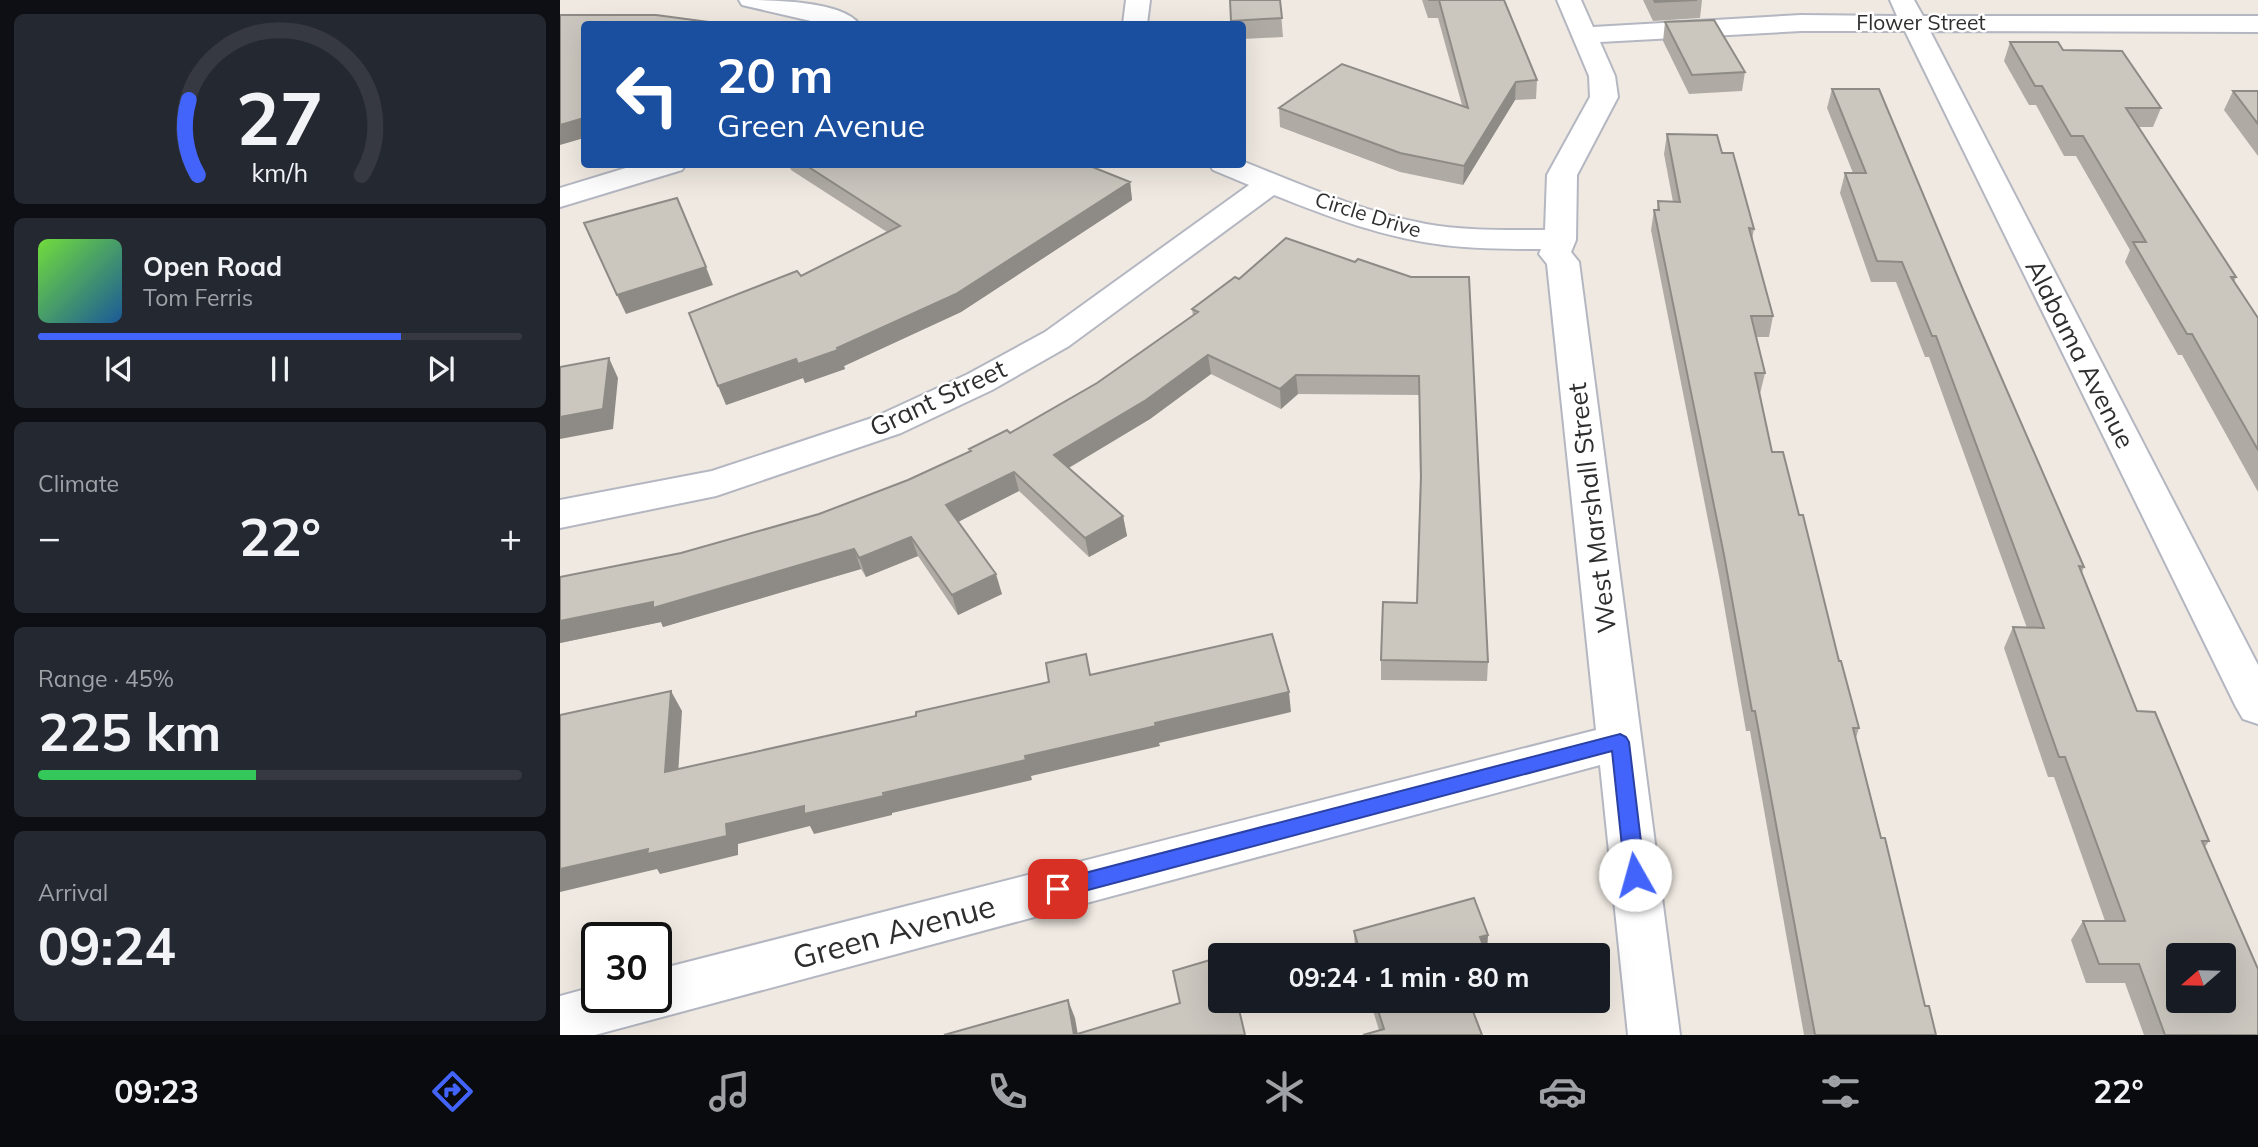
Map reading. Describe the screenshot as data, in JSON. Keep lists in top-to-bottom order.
{
  "streets": {
    "street": [
      "Flower Street",
      "Circle Drive",
      "Alabama Avenue",
      "Grant Street",
      "West Marshall Street",
      "Green Avenue"
    ]
  },
  "crossings": [
    ["Flower Street", "Alabama Avenue"],
    ["Flower Street", "West Marshall Street"],
    ["Circle Drive", "Grant Street"],
    ["Circle Drive", "West Marshall Street"],
    ["West Marshall Street", "Green Avenue"]
  ],
  "north": "left",
  "page": {
    "turn": ["20 m", "Green Avenue"],
    "song": ["Open Road", "Tom Ferris"],
    "tile": [
      "Climate",
      ["Range · 45%", "225 km"],
      ["Arrival", "09:24"]
    ],
    "heat": ["−", "22°", "+"],
    "limit": "30",
    "trip": "09:24 · 1 min · 80 m",
    "tabs": ["09:23", "22°"],
    "gauge": ["27", "km/h"]
  }
}
